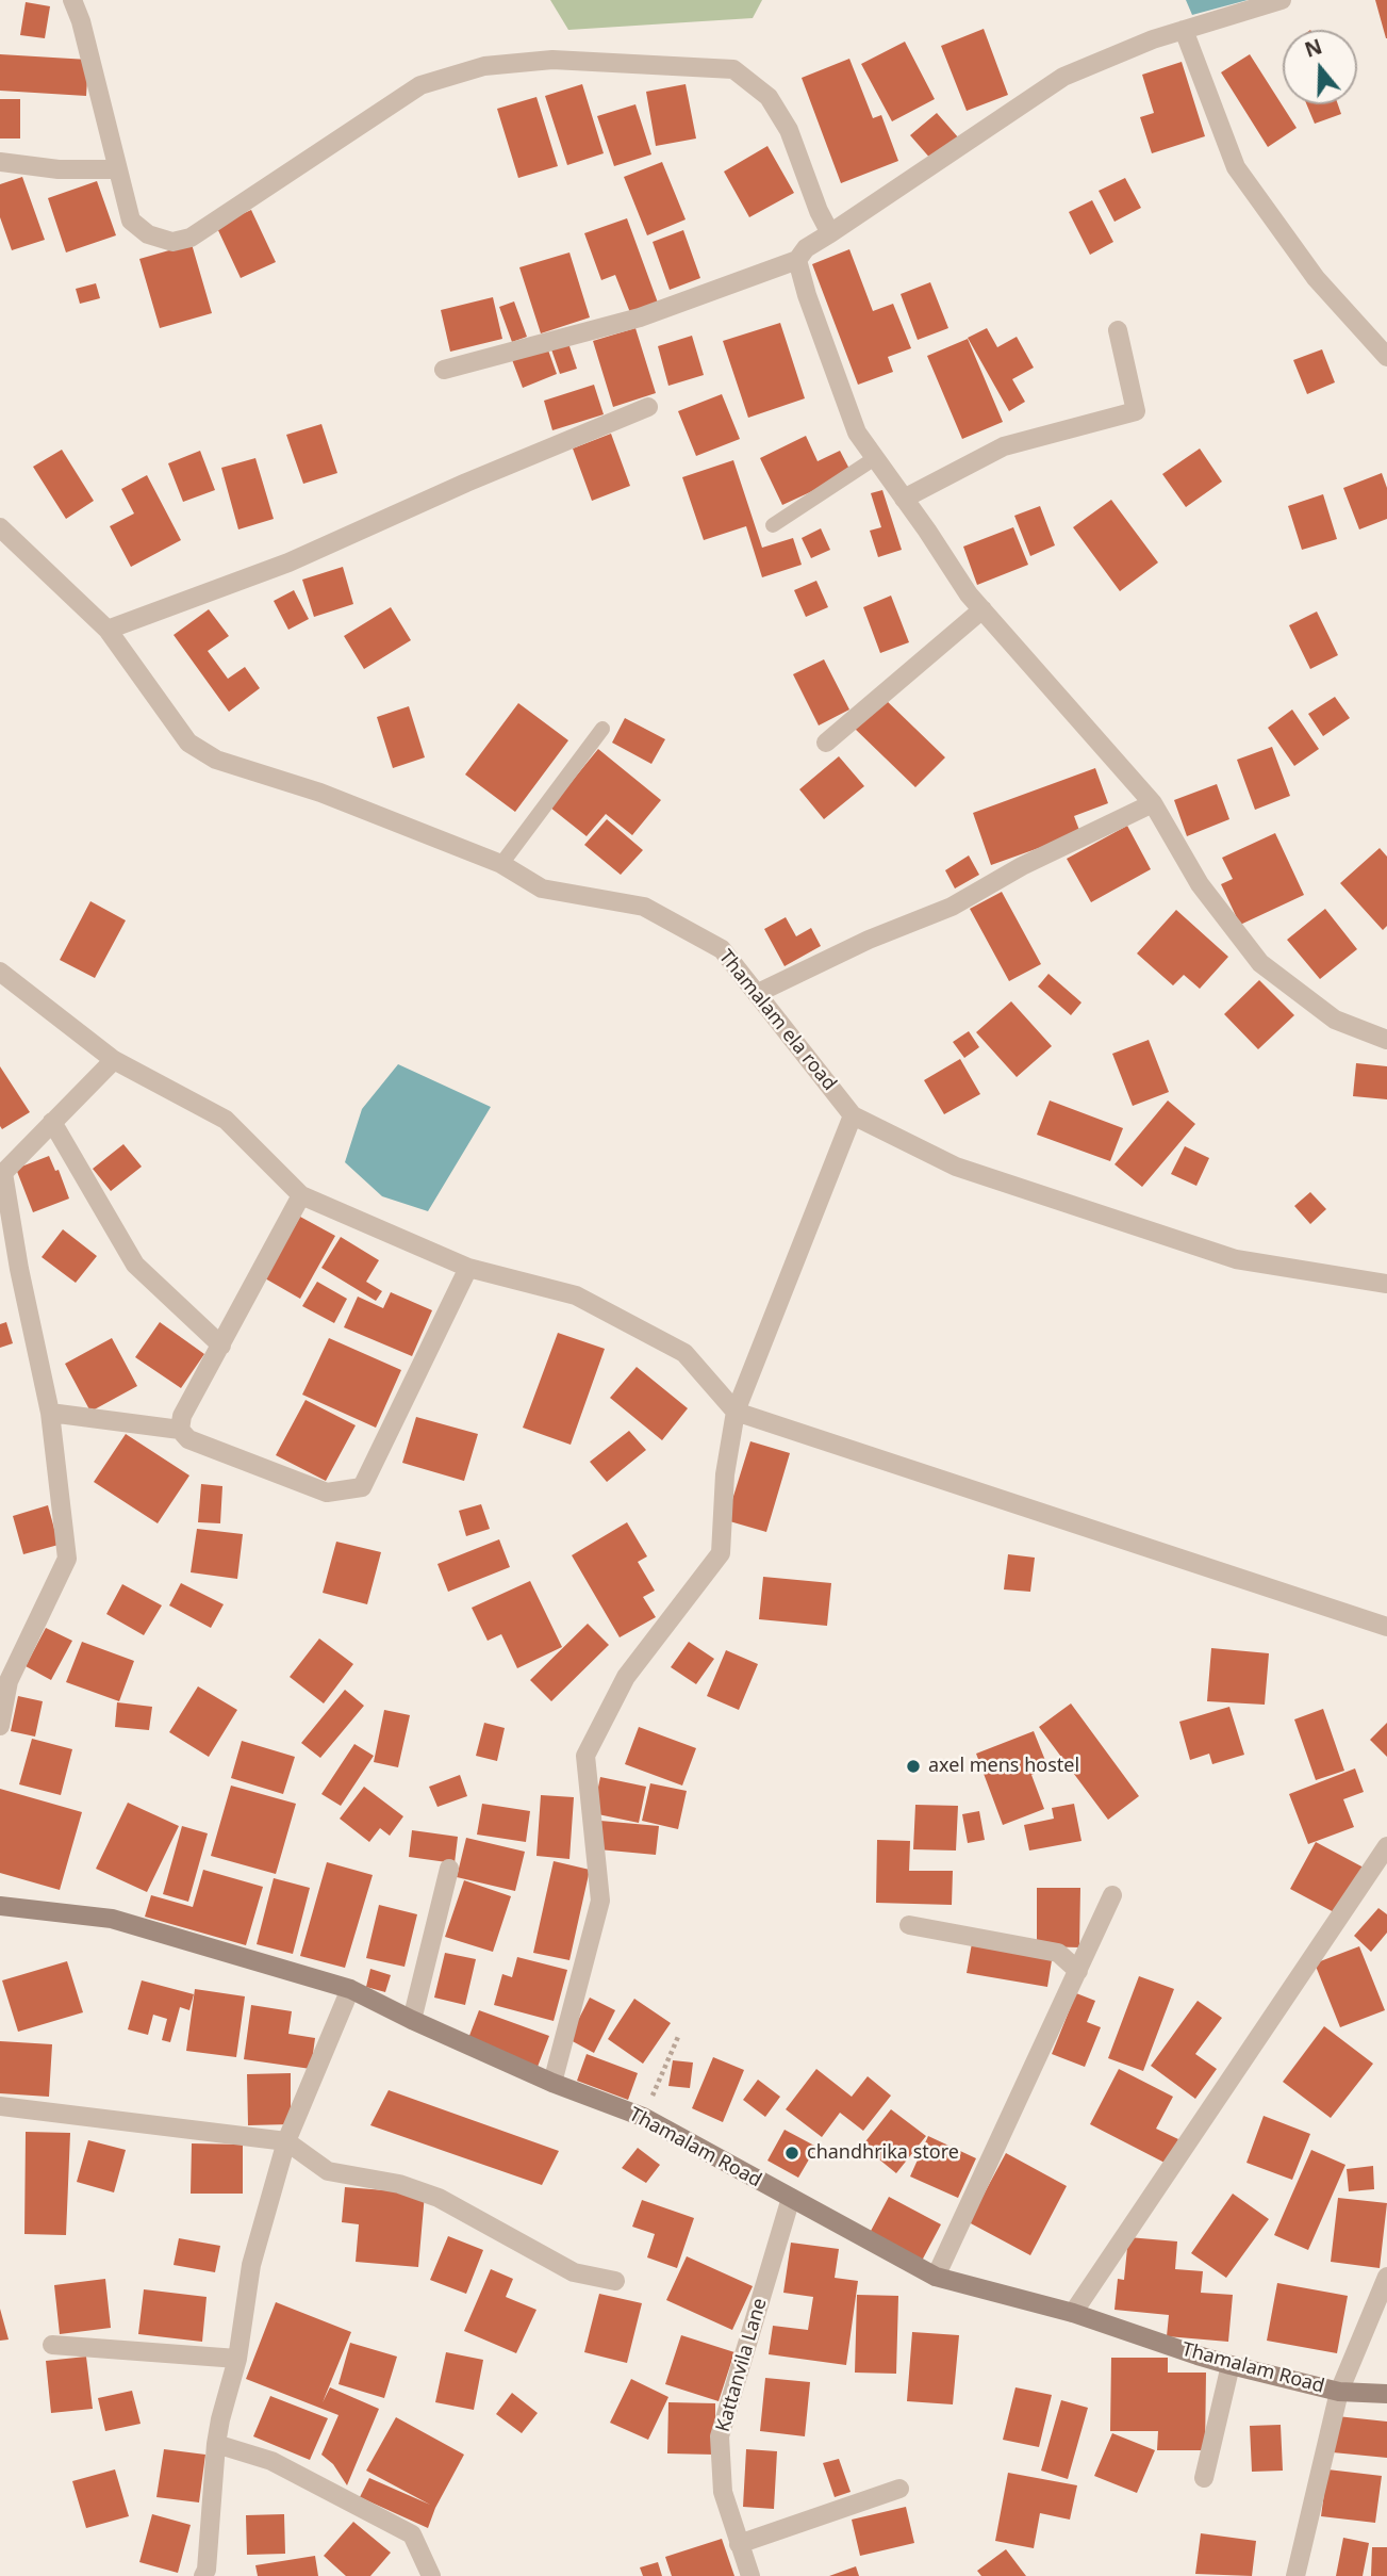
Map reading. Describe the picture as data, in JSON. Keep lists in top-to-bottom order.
{
  "streets": {
    "street": ["Thamalam ela road", "Thamalam Road", "Kattanvila Lane"]
  },
  "crossings": [
    ["Thamalam Road", "Kattanvila Lane"]
  ],
  "places": ["axel mens hostel", "chandhrika store"],
  "north": "top"
}
